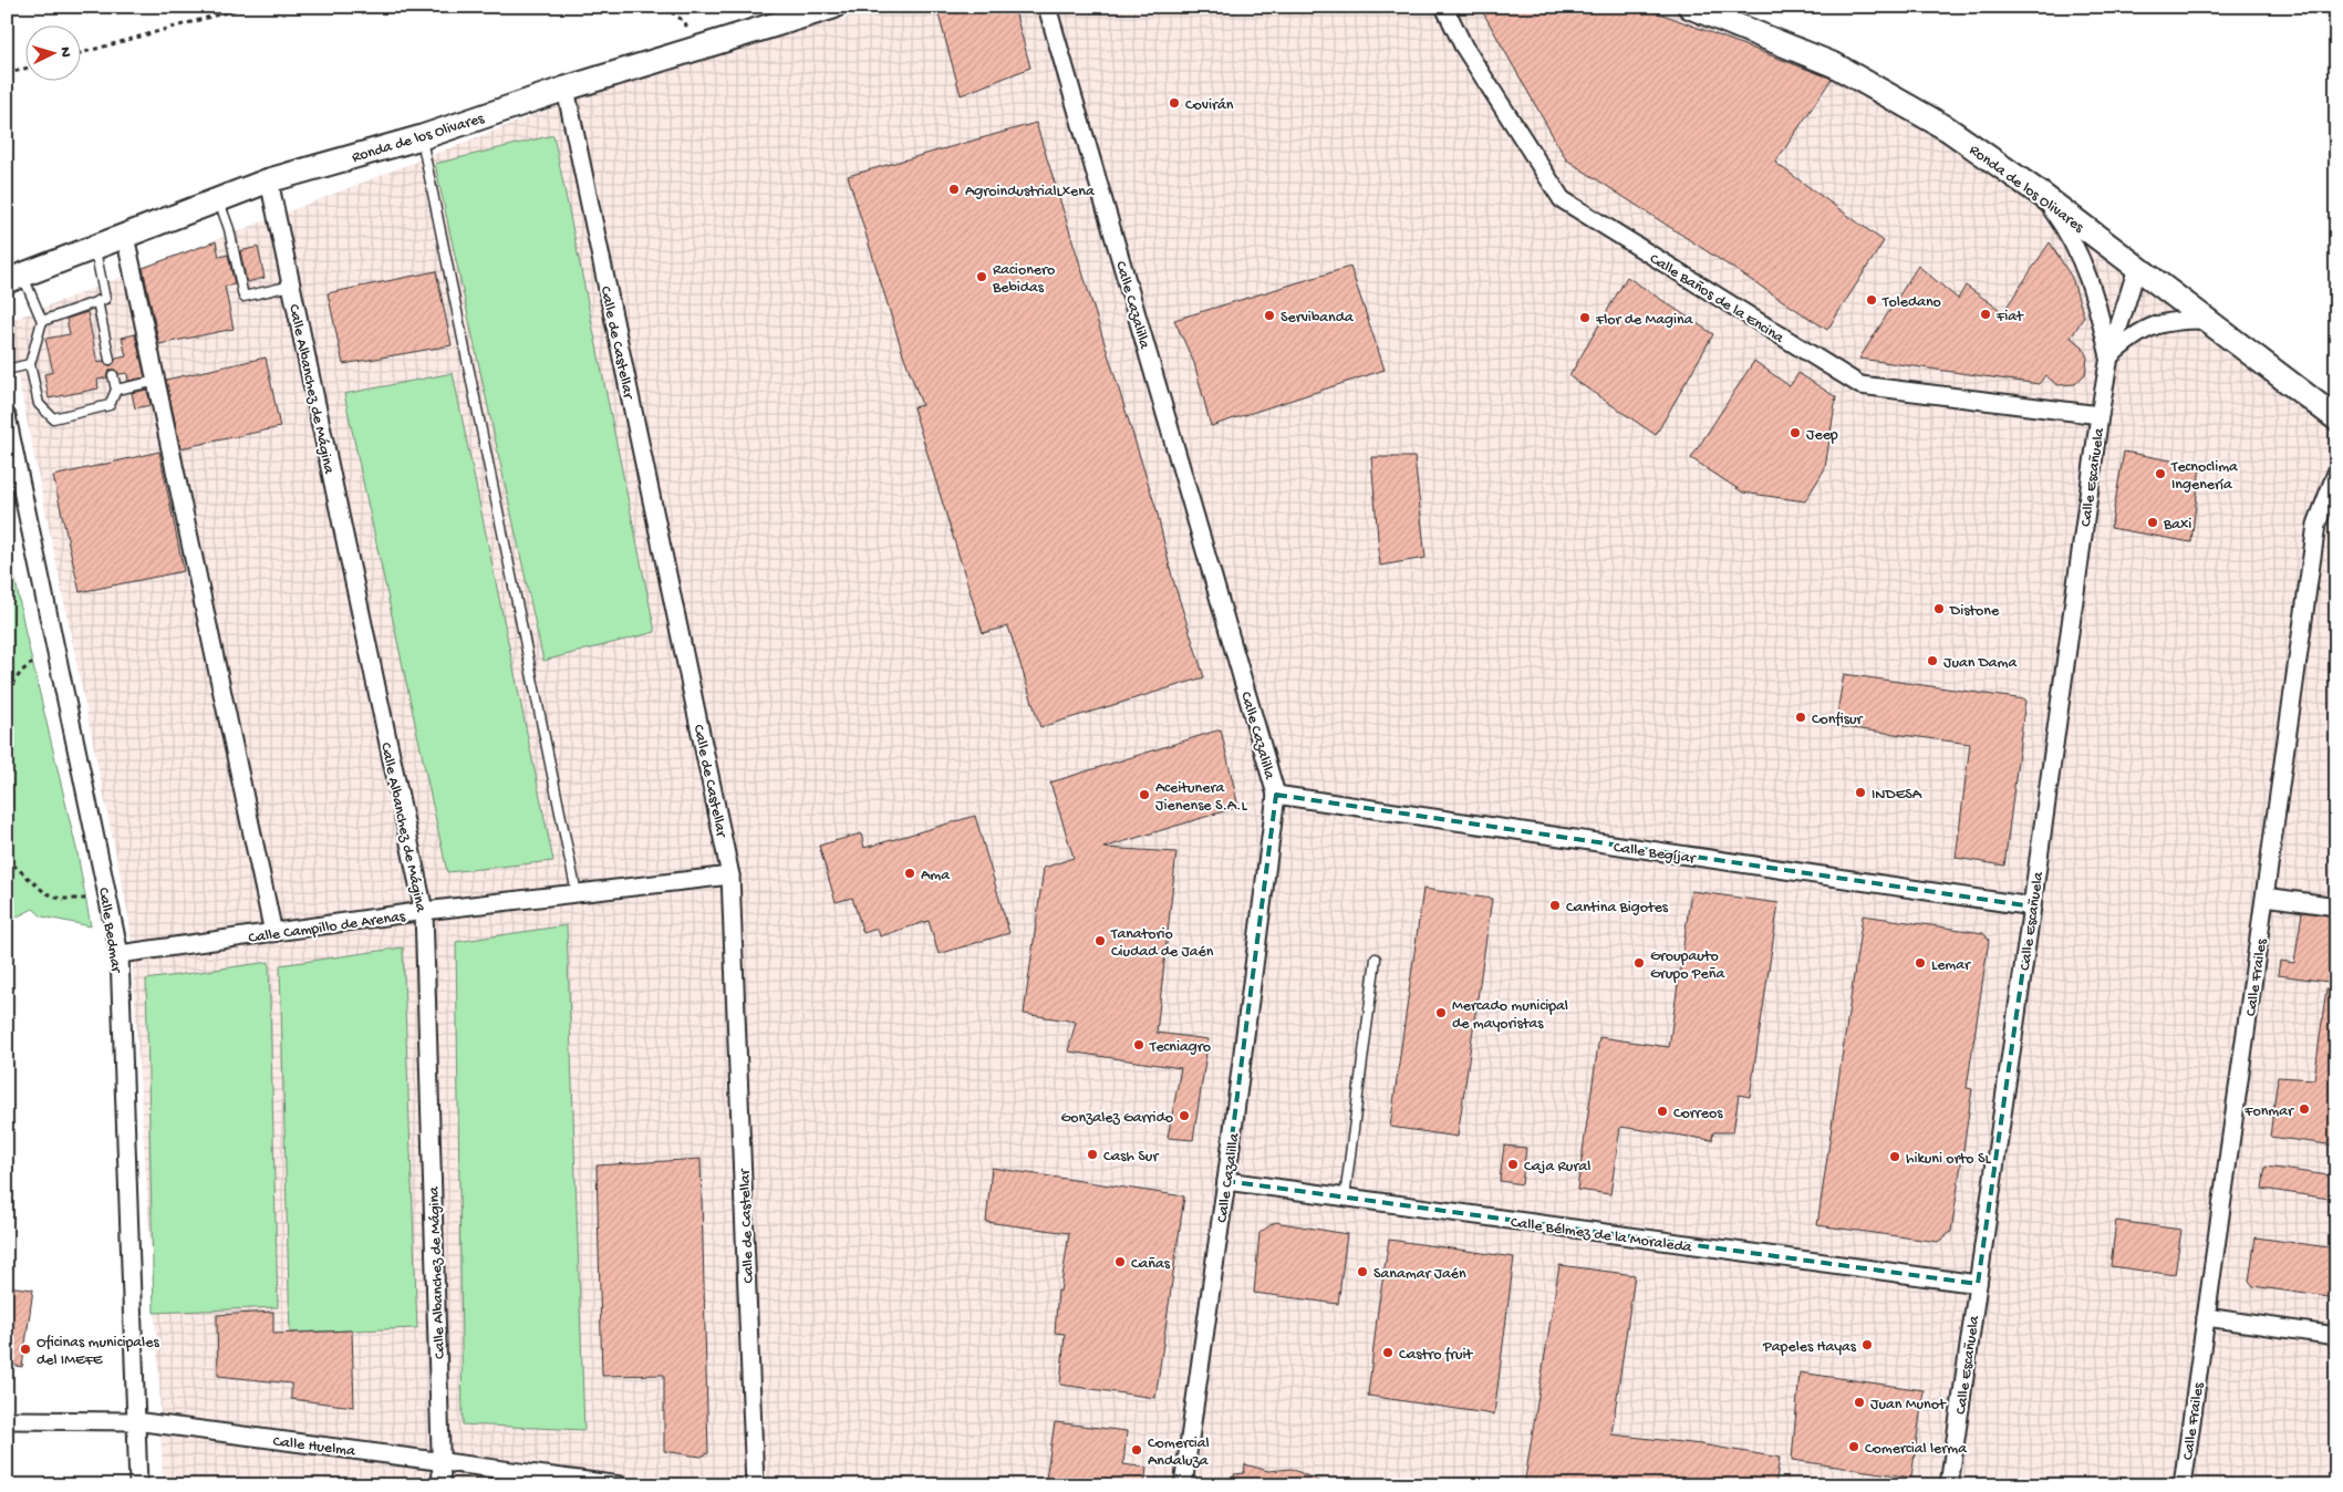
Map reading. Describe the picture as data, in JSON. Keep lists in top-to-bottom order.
{
  "streets": {
    "main road": ["Ronda de los Olivares"],
    "street": [
      "Calle Baños de la Encina",
      "Calle Cazalilla",
      "Calle de Castellar",
      "Calle Albanchez de Mágina",
      "Calle Escañuela",
      "Calle Begíjar",
      "Calle Campillo de Arenas",
      "Calle Bedmar",
      "Calle Frailes",
      "Calle Bélmez de la Moraleda",
      "Calle Huelma"
    ]
  },
  "crossings": [
    ["Ronda de los Olivares", "Calle de Castellar"],
    ["Ronda de los Olivares", "Calle Albanchez de Mágina"],
    ["Ronda de los Olivares", "Calle Escañuela"],
    ["Calle Baños de la Encina", "Calle Escañuela"],
    ["Calle Cazalilla", "Calle Begíjar"],
    ["Calle Cazalilla", "Calle Bélmez de la Moraleda"],
    ["Calle de Castellar", "Calle Campillo de Arenas"],
    ["Calle Albanchez de Mágina", "Calle Campillo de Arenas"],
    ["Calle Albanchez de Mágina", "Calle Huelma"],
    ["Calle Escañuela", "Calle Begíjar"],
    ["Calle Escañuela", "Calle Bélmez de la Moraleda"],
    ["Calle Campillo de Arenas", "Calle Bedmar"],
    ["Calle Bedmar", "Calle Huelma"]
  ],
  "places": [
    "Covirán",
    "AgroindustrialLxena",
    "Racionero Bebidas",
    "Toledano",
    "Fiat",
    "Servibanda",
    "Flor de Magina",
    "Jeep",
    "Tecnoclima Ingenería",
    "Baxi",
    "Distone",
    "Juan Dama",
    "Confisur",
    "INDESA",
    "Aceitunera Jienense S.A.L",
    "Ama",
    "Cantina Bigotes",
    "Tanatorio Ciudad de Jaén",
    "Groupauto Grupo Peña",
    "Lemar",
    "Mercado municipal de mayoristas",
    "Tecniagro",
    "Fonmar",
    "Correos",
    "Gonzalez Garrido",
    "Cash Sur",
    "hikuni orto SL",
    "Caja Rural",
    "Cañas",
    "Sanamar Jaén",
    "Papeles Hayas",
    "Oficinas municipales del IMEFE",
    "Castro fruit",
    "Juan Munot",
    "Comercial lerma",
    "Comercial Andaluza"
  ],
  "north": "right"
}
